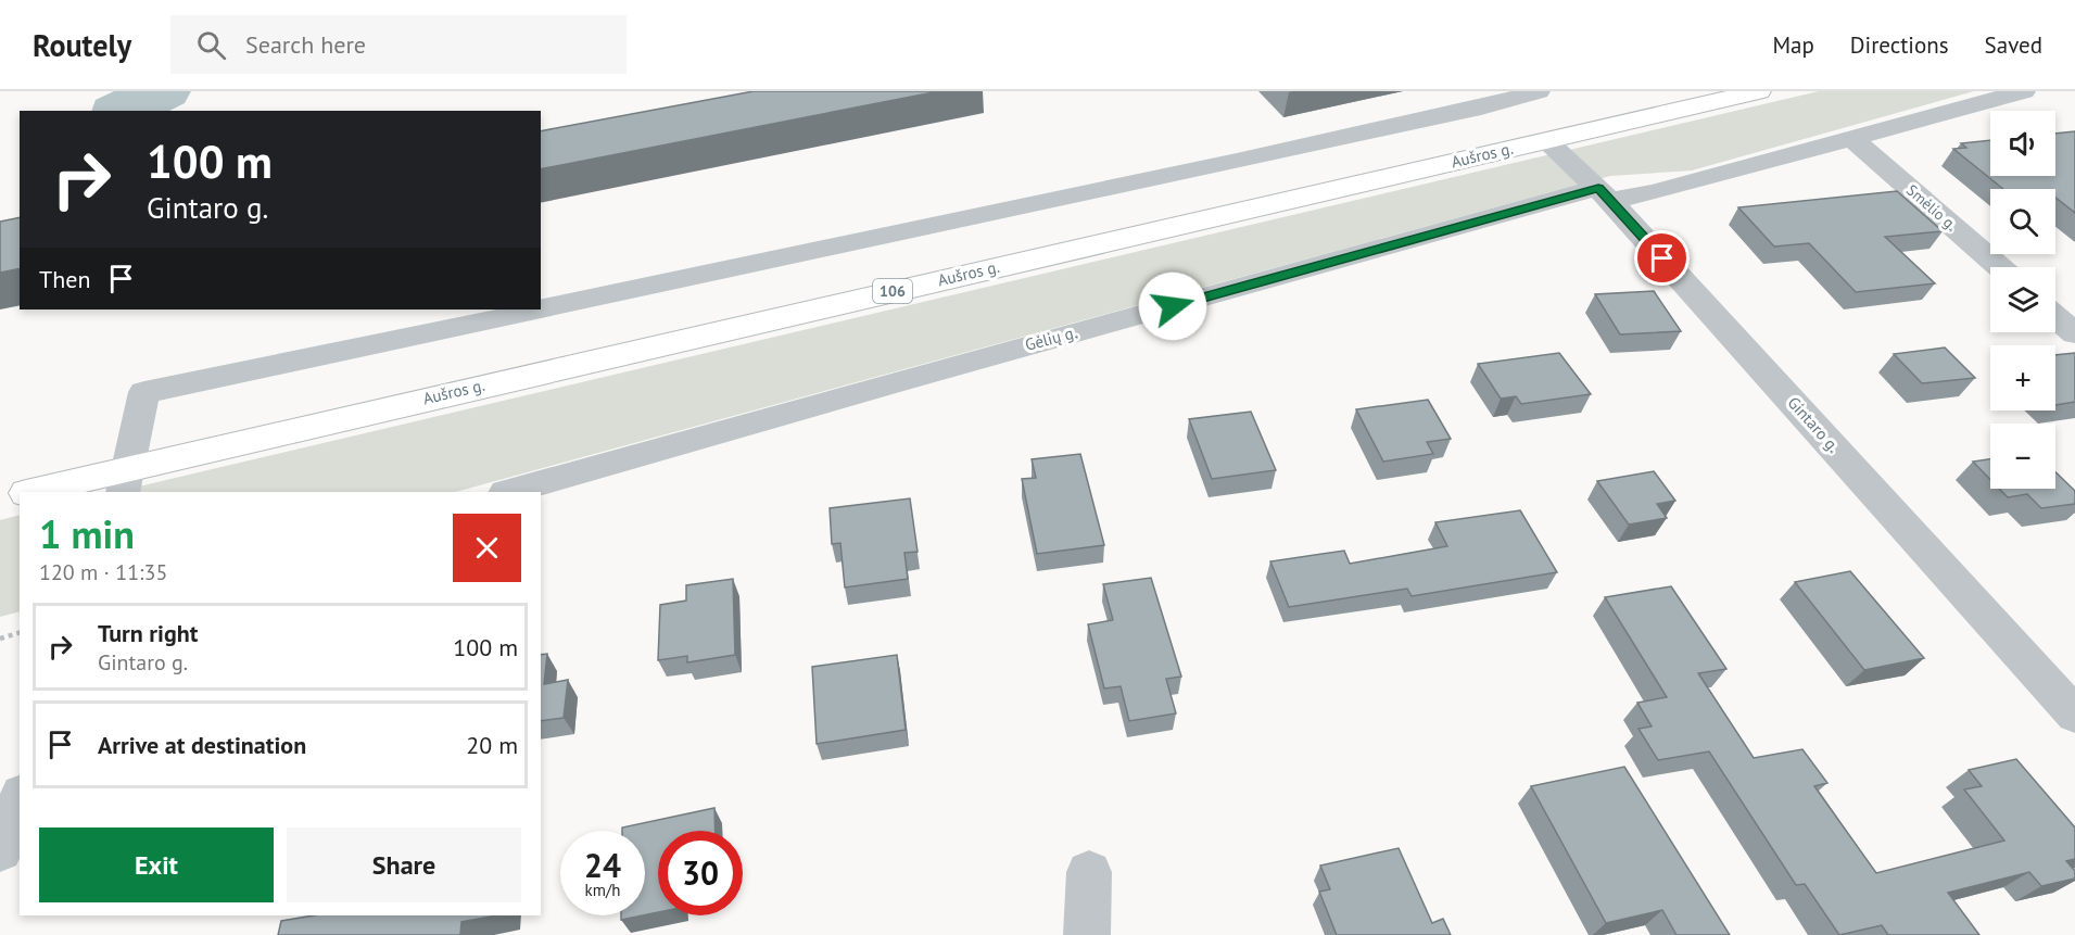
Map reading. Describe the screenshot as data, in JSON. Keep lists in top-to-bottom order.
{
  "streets": {
    "main road": ["Aušros g.", "106"],
    "street": ["Smėlio g.", "Gėlių g.", "Gintaro g."]
  },
  "crossings": [
    ["Aušros g.", "Gintaro g."],
    ["Smėlio g.", "Gėlių g."],
    ["Gėlių g.", "Gintaro g."]
  ],
  "page": {
    "header": "Routely",
    "search": "Search here",
    "nav": ["Map", "Directions", "Saved"],
    "map_buttons": ["+", "−"],
    "turn": ["100 m", "Gintaro g."],
    "then": "Then",
    "heading": ["1 min", "120 m · 11:35"],
    "list": [
      {
        "name": "Turn right",
        "note": "Gintaro g.",
        "value": "100 m"
      },
      {
        "name": "Arrive at destination",
        "value": "20 m"
      }
    ],
    "buttons": ["Exit", "Share"],
    "speed": "24 km/h",
    "limit": "30"
  }
}
